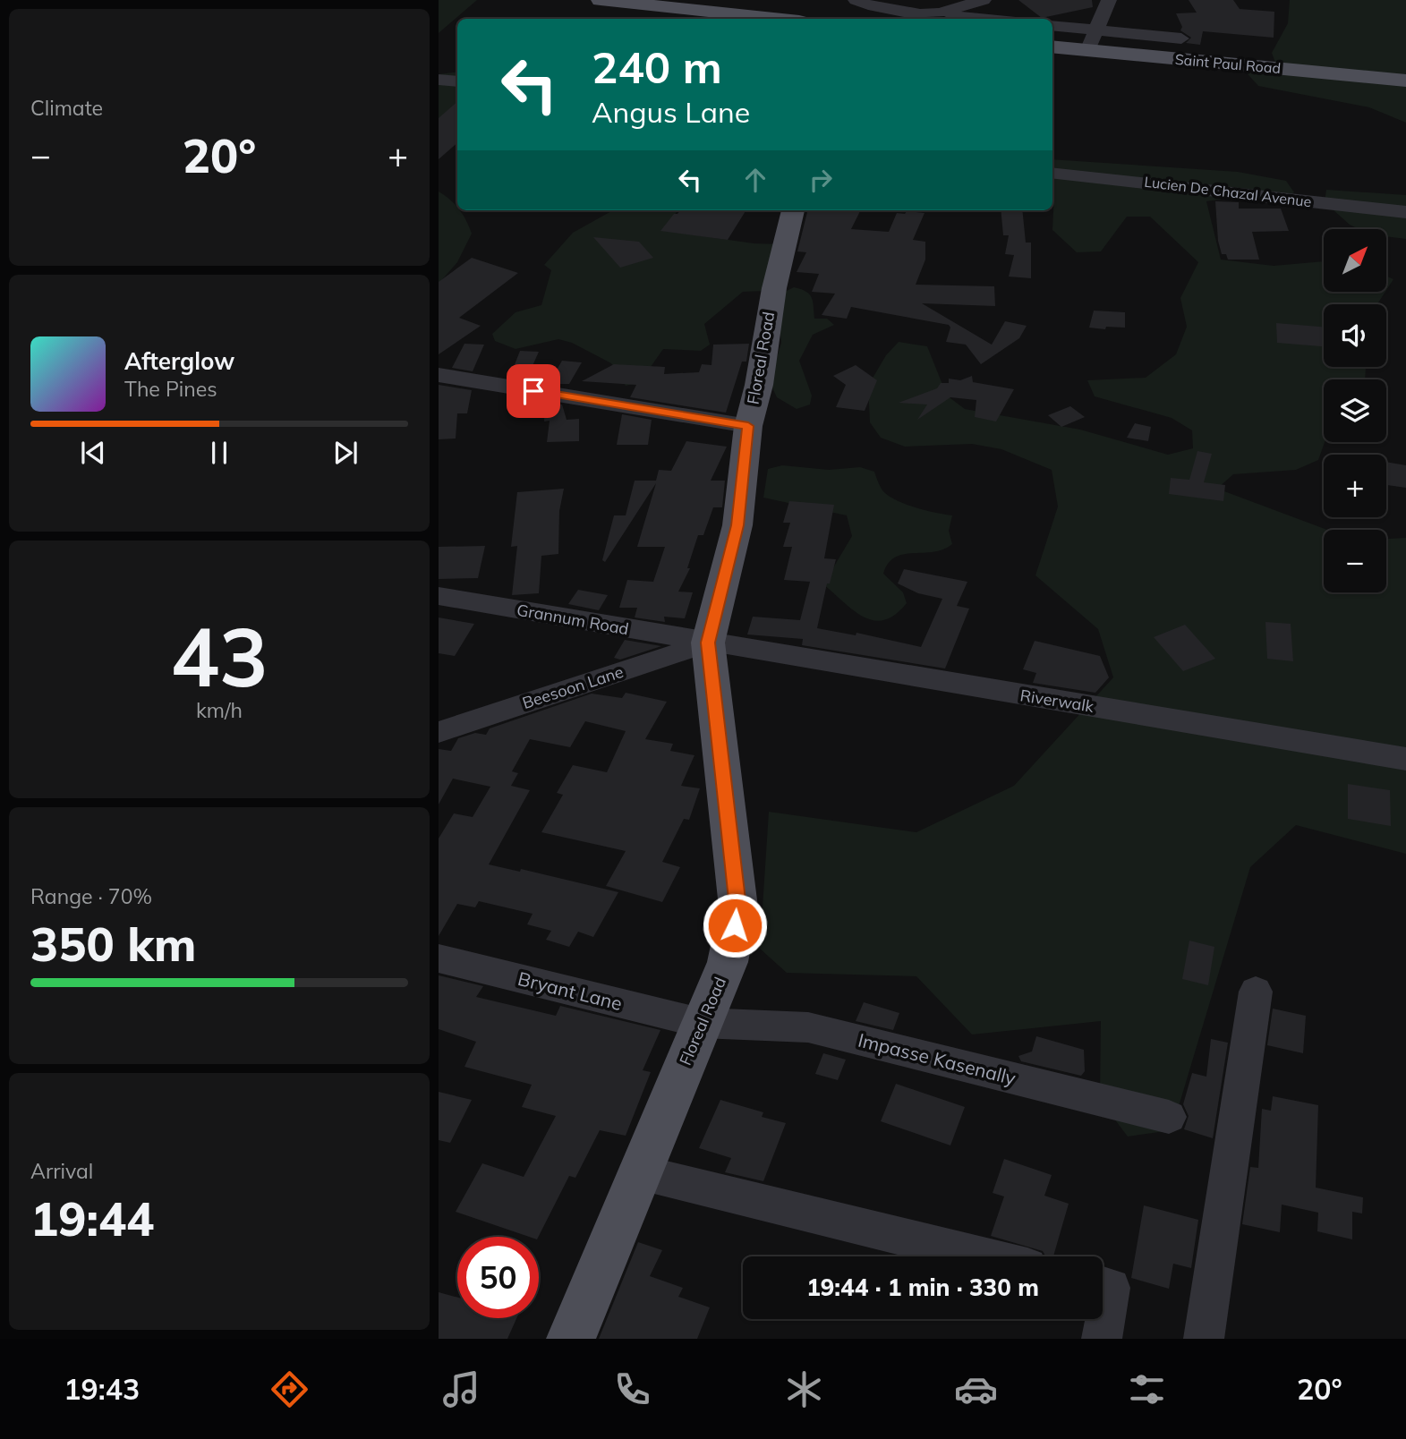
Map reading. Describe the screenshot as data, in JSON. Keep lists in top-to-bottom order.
{
  "streets": {
    "main road": ["Saint Paul Road", "Floreal Road"],
    "street": [
      "Lucien De Chazal Avenue",
      "Grannum Road",
      "Beesoon Lane",
      "Riverwalk",
      "Bryant Lane",
      "Impasse Kasenally"
    ]
  },
  "crossings": [
    ["Floreal Road", "Grannum Road"],
    ["Floreal Road", "Beesoon Lane"],
    ["Floreal Road", "Riverwalk"],
    ["Floreal Road", "Bryant Lane"],
    ["Floreal Road", "Impasse Kasenally"],
    ["Grannum Road", "Beesoon Lane"],
    ["Grannum Road", "Riverwalk"],
    ["Beesoon Lane", "Riverwalk"],
    ["Bryant Lane", "Impasse Kasenally"]
  ],
  "north": "top right",
  "page": {
    "tile": [
      "Climate",
      ["43", "km/h"],
      ["Range · 70%", "350 km"],
      ["Arrival", "19:44"]
    ],
    "turn": ["240 m", "Angus Lane"],
    "heat": ["−", "20°", "+"],
    "map_buttons": ["+", "−"],
    "song": ["Afterglow", "The Pines"],
    "limit": "50",
    "trip": "19:44 · 1 min · 330 m",
    "tabs": ["19:43", "20°"]
  }
}
